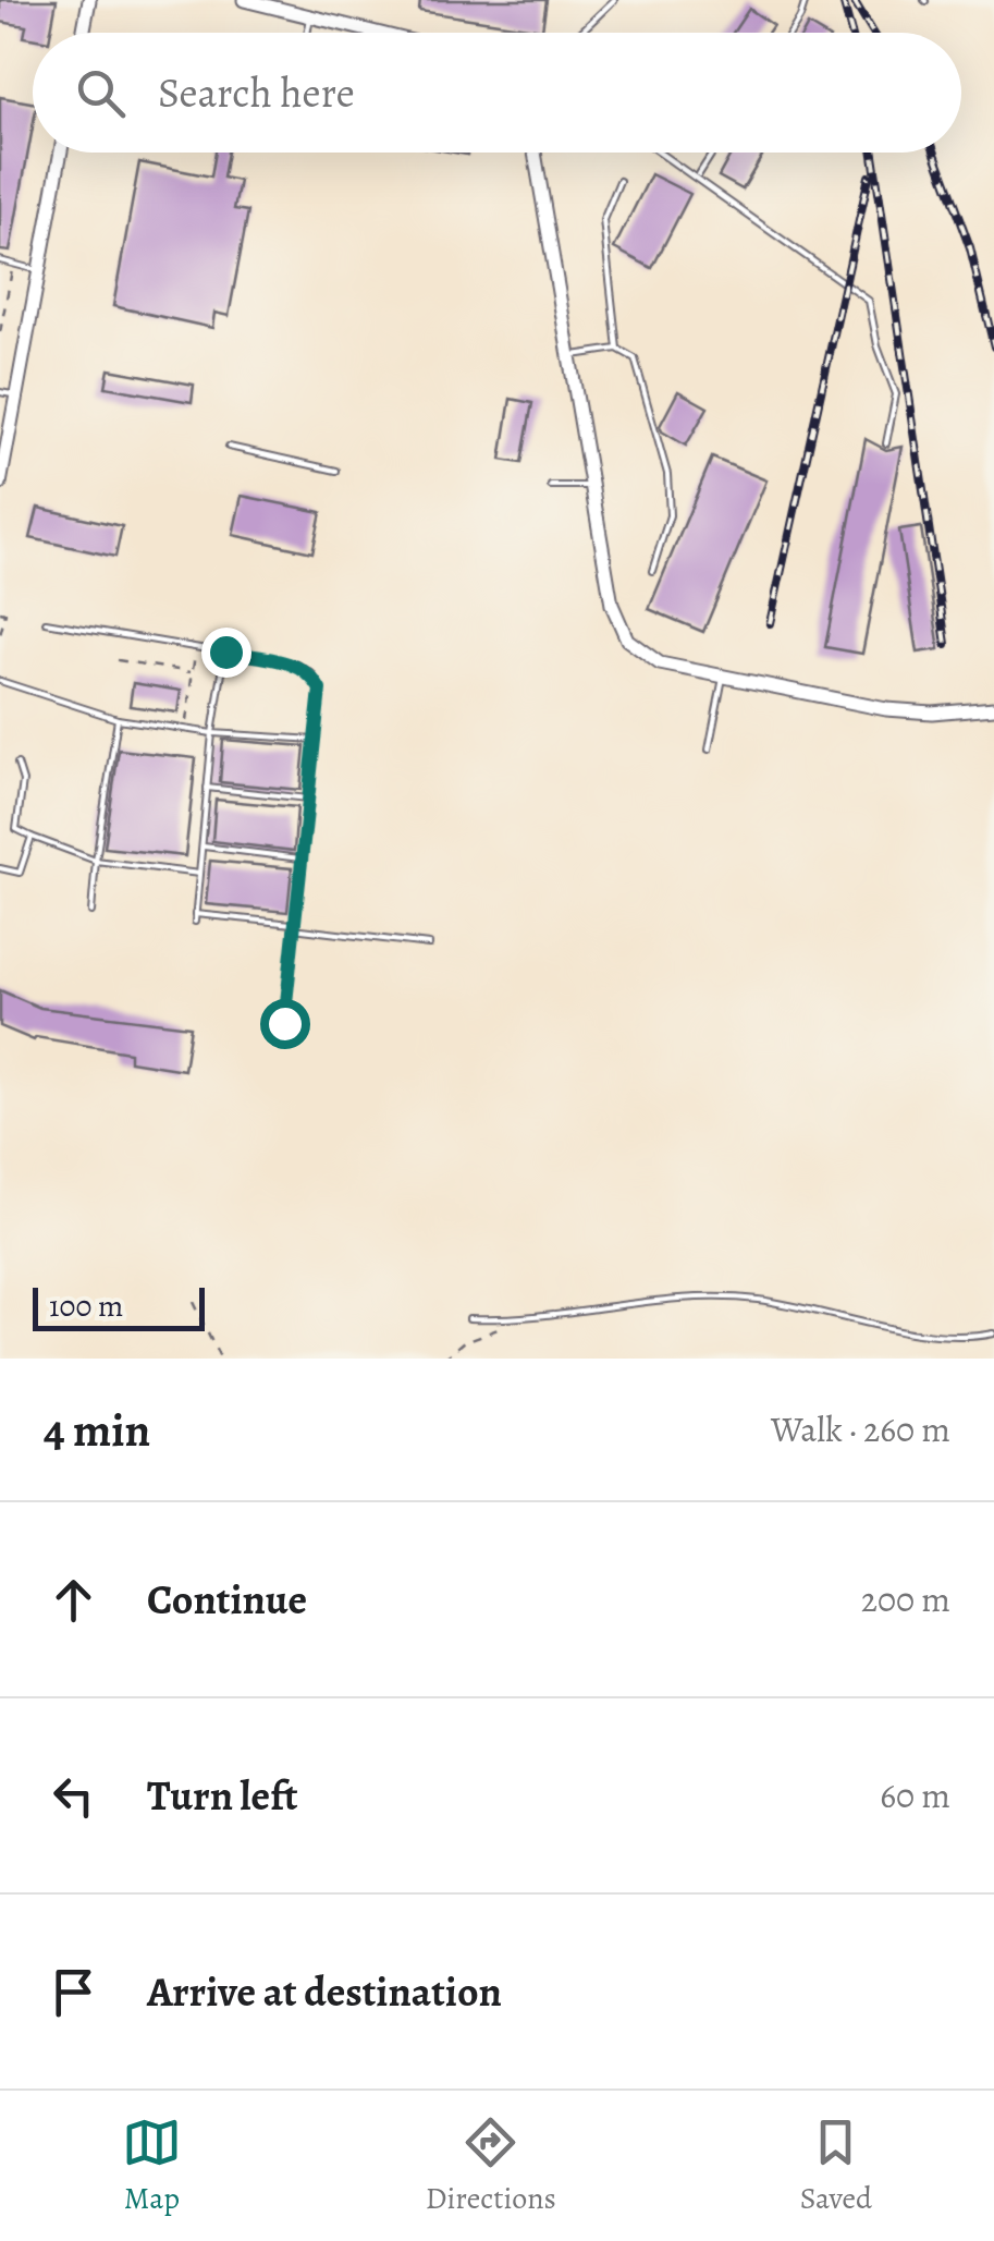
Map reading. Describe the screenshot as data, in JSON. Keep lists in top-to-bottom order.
{
  "scale_bar": "100 m",
  "page": {
    "search": "Search here",
    "scale": "100 m",
    "heading": ["4 min", "Walk · 260 m"],
    "list": [
      ["Continue", "200 m"],
      ["Turn left", "60 m"],
      "Arrive at destination"
    ],
    "nav": ["Map", "Directions", "Saved"]
  }
}
